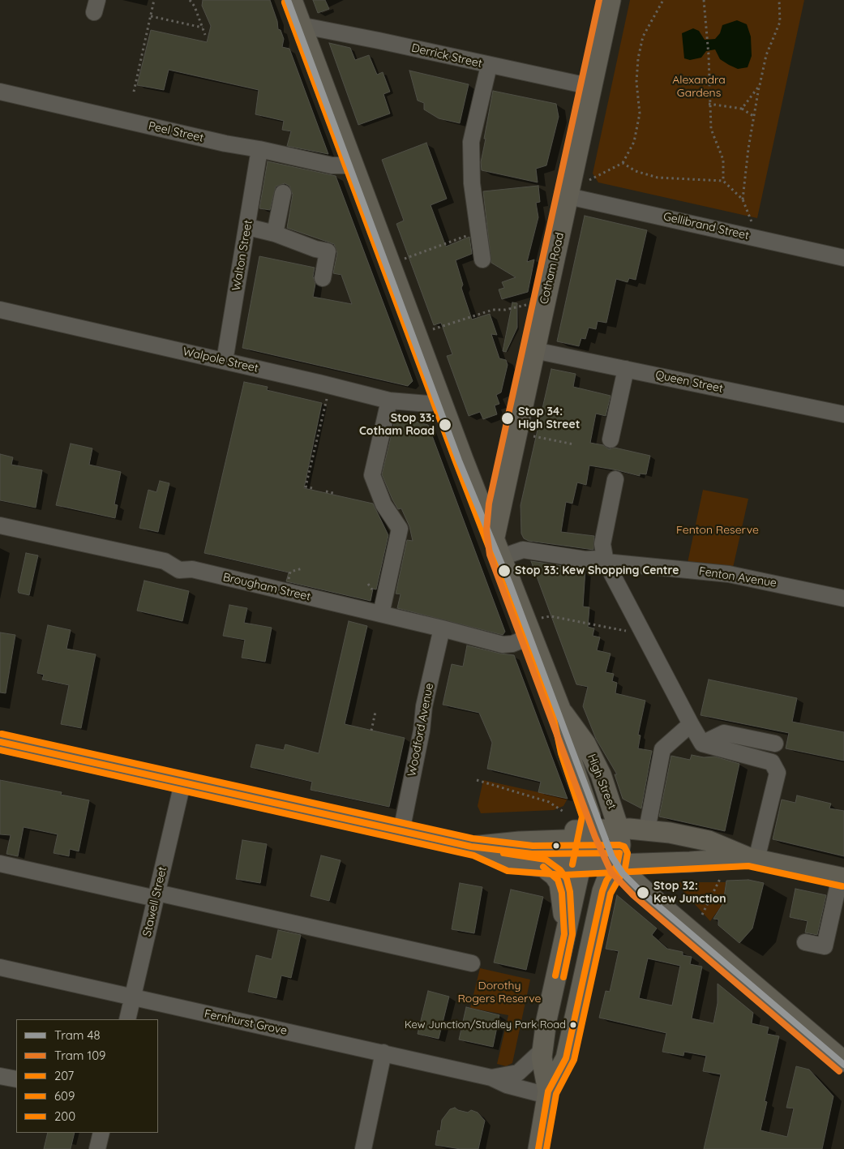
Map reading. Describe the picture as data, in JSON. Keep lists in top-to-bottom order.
{
  "streets": {
    "main road": ["Cotham Road", "High Street"],
    "street": [
      "Derrick Street",
      "Peel Street",
      "Gellibrand Street",
      "Walton Street",
      "Walpole Street",
      "Queen Street",
      "Fenton Avenue",
      "Brougham Street",
      "Woodford Avenue",
      "Stawell Street",
      "Fernhurst Grove"
    ]
  },
  "crossings": [
    ["Derrick Street", "Cotham Road"],
    ["Derrick Street", "High Street"],
    ["Peel Street", "Walton Street"],
    ["Peel Street", "High Street"],
    ["Gellibrand Street", "Cotham Road"],
    ["Walton Street", "Walpole Street"],
    ["Cotham Road", "Queen Street"],
    ["Cotham Road", "High Street"],
    ["Walpole Street", "High Street"],
    ["Fenton Avenue", "High Street"],
    ["Brougham Street", "Woodford Avenue"],
    ["Brougham Street", "High Street"],
    ["High Street", "Fernhurst Grove"],
    ["Stawell Street", "Fernhurst Grove"]
  ],
  "parks": ["Alexandra Gardens", "Fenton Reserve", "Dorothy Rogers Reserve"],
  "places": [
    "Stop 34: High Street",
    "Stop 33: Cotham Road",
    "Stop 33: Kew Shopping Centre",
    "Stop 32: Kew Junction",
    "Kew Junction/Studley Park Road"
  ],
  "lines": [
    "tram line 48",
    "tram line 109",
    "transit line 609",
    "transit line 200",
    "transit line 207"
  ],
  "legend": [
    "Tram 48",
    "Tram 109",
    "207",
    "609",
    "200"
  ]
}
